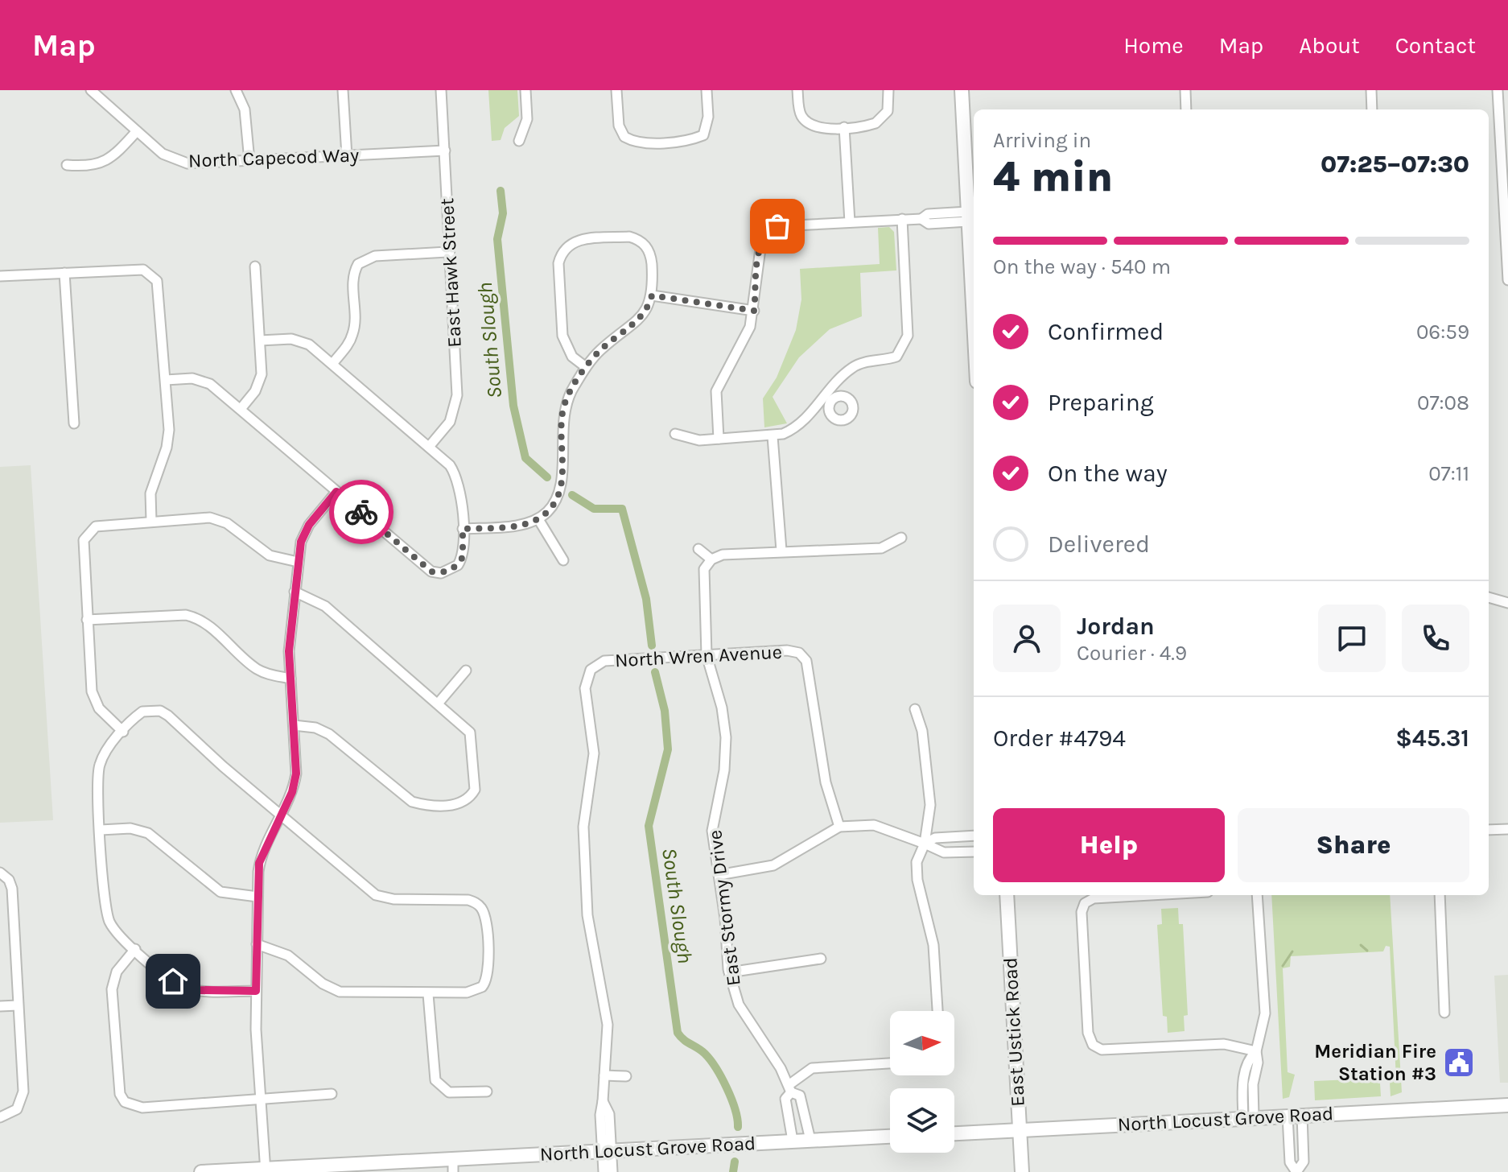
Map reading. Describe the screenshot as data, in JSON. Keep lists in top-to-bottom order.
{
  "streets": {
    "main road": ["East Ustick Road", "North Locust Grove Road"],
    "street": [
      "North Capecod Way",
      "East Hawk Street",
      "North Wren Avenue",
      "East Stormy Drive"
    ]
  },
  "crossings": [
    ["North Capecod Way", "East Hawk Street"],
    ["North Wren Avenue", "East Stormy Drive"],
    ["East Stormy Drive", "North Locust Grove Road"],
    ["East Ustick Road", "North Locust Grove Road"]
  ],
  "water": ["South Slough"],
  "places": {
    "public building": ["Meridian Fire Station #3"]
  },
  "north": "right",
  "page": {
    "header": "Map",
    "nav": [
      "Home",
      "Map",
      "About",
      "Contact"
    ],
    "heading": ["4 min", "Arriving in", "07:25–07:30"],
    "panel": [
      "Jordan",
      "Courier · 4.9",
      "Order #4794",
      "$45.31"
    ],
    "bar": "On the way · 540 m",
    "list": [
      ["Confirmed", "06:59"],
      ["Preparing", "07:08"],
      ["On the way", "07:11"],
      "Delivered"
    ],
    "buttons": ["Help", "Share"]
  }
}
